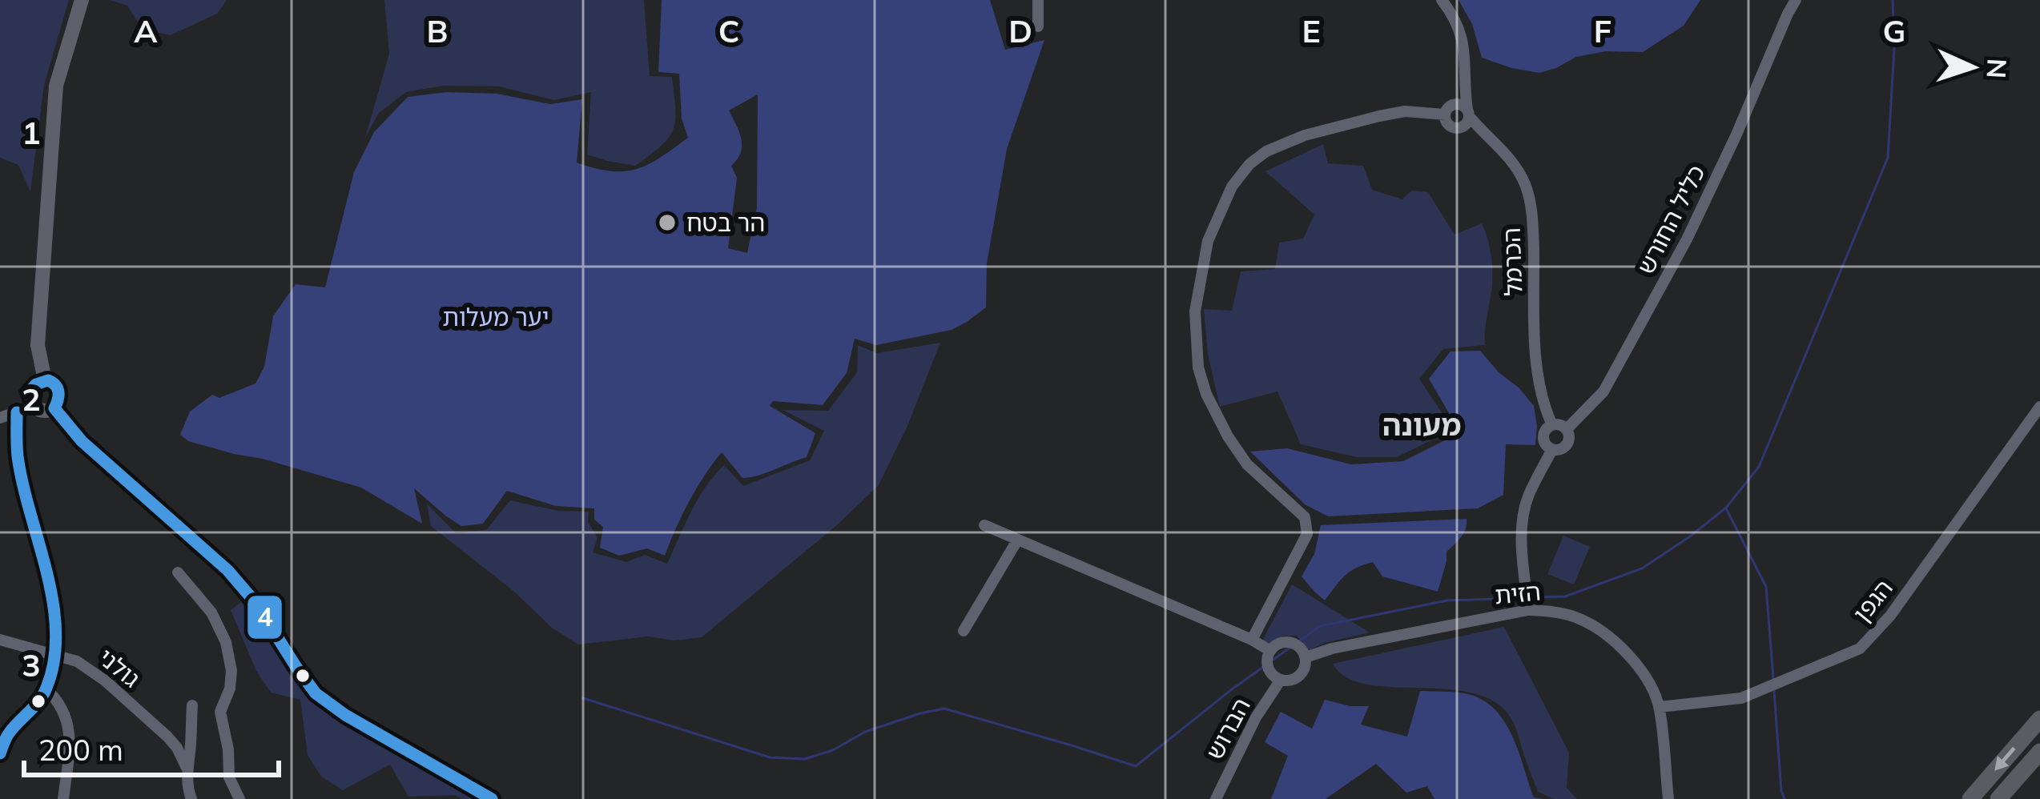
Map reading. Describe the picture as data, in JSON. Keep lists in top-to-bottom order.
{
  "streets": {
    "street": [
      "כליל החורש",
      "הכרמל",
      "הזית",
      "הגפן",
      "גולני",
      "הברוש"
    ]
  },
  "crossings": [
    ["כליל החורש", "הכרמל"],
    ["הזית", "הגפן"],
    ["הזית", "הברוש"]
  ],
  "districts": ["מעונה"],
  "parks": ["יער מעלות"],
  "places": ["הר בטח"],
  "lines": ["transit line 4"],
  "scale_bar": "200 m",
  "north": "right",
  "grid": {
    "columns": [
      "A",
      "B",
      "C",
      "D",
      "E",
      "F",
      "G"
    ],
    "rows": ["1", "2", "3"]
  }
}
